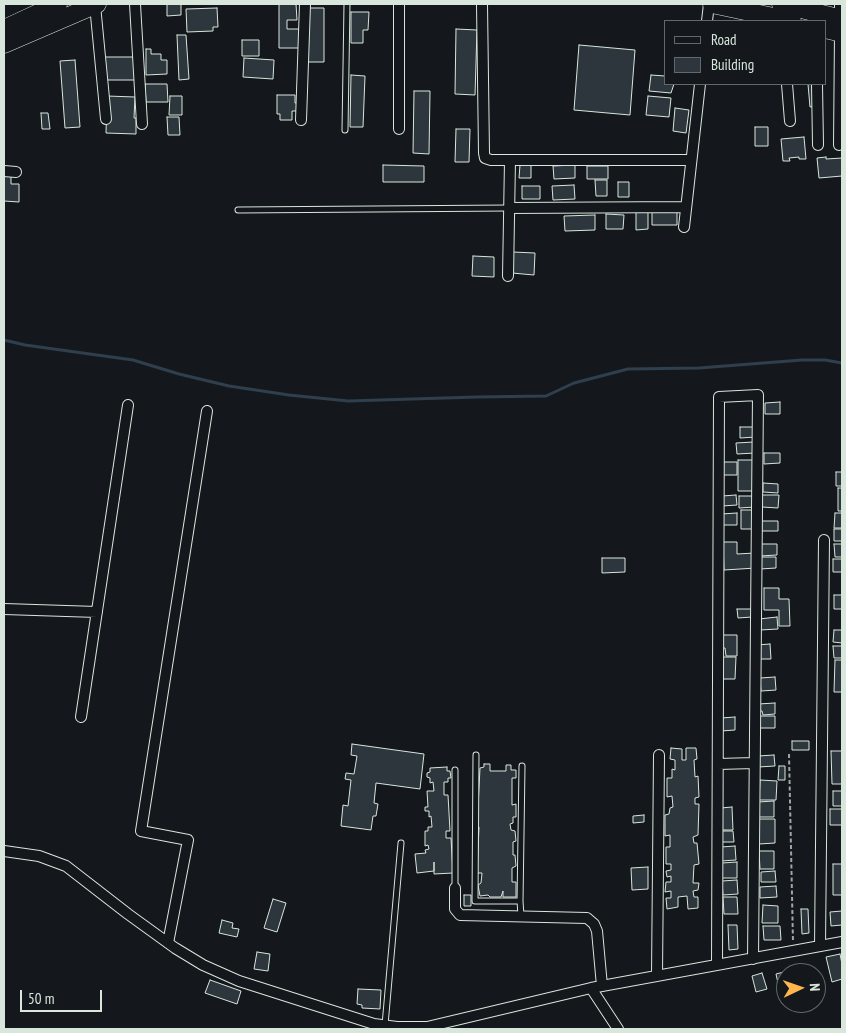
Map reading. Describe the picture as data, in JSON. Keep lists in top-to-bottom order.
{
  "legend": ["Road", "Building"],
  "scale_bar": "50 m",
  "north": "right"
}
